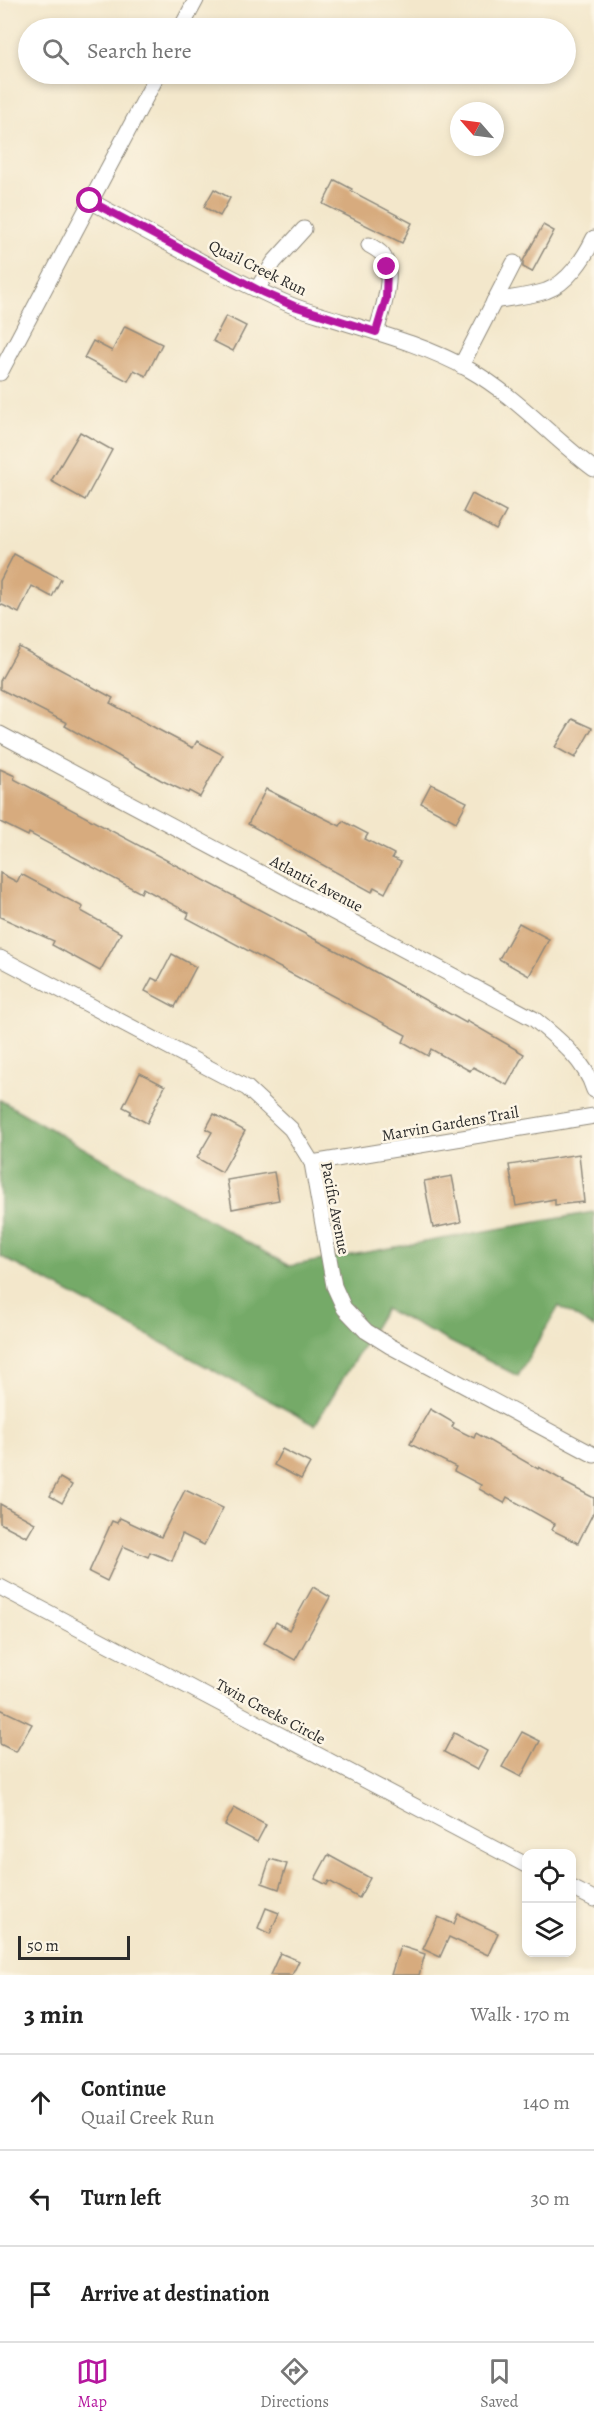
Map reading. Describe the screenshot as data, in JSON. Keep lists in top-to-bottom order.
{
  "streets": {
    "street": [
      "Quail Creek Run",
      "Atlantic Avenue",
      "Marvin Gardens Trail",
      "Pacific Avenue",
      "Twin Creeks Circle"
    ]
  },
  "crossings": [
    ["Marvin Gardens Trail", "Pacific Avenue"]
  ],
  "scale_bar": "50 m",
  "north": "top left",
  "page": {
    "search": "Search here",
    "scale": "50 m",
    "heading": ["3 min", "Walk · 170 m"],
    "list": [
      ["Continue", "Quail Creek Run", "140 m"],
      ["Turn left", "30 m"],
      "Arrive at destination"
    ],
    "nav": ["Map", "Directions", "Saved"]
  }
}
